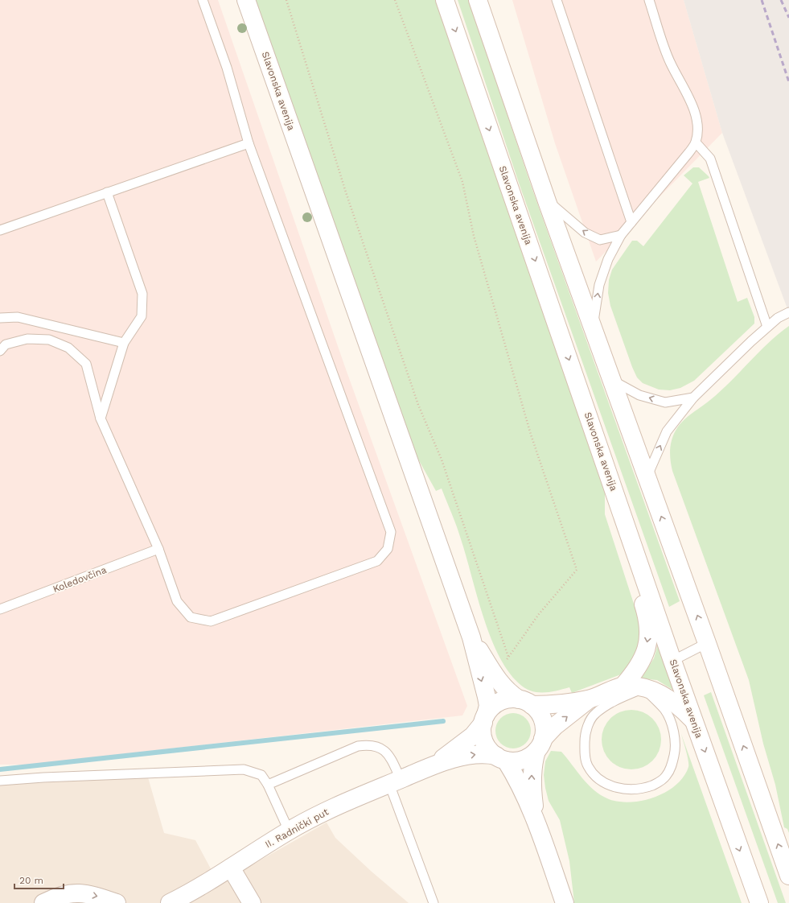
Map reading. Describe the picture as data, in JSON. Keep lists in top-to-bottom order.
{
  "streets": {
    "main road": ["Slavonska avenija", "II. Radnički put"],
    "lane": ["Koledovčina"]
  },
  "crossings": [
    ["Slavonska avenija", "II. Radnički put"]
  ],
  "scale_bar": "20 m"
}
